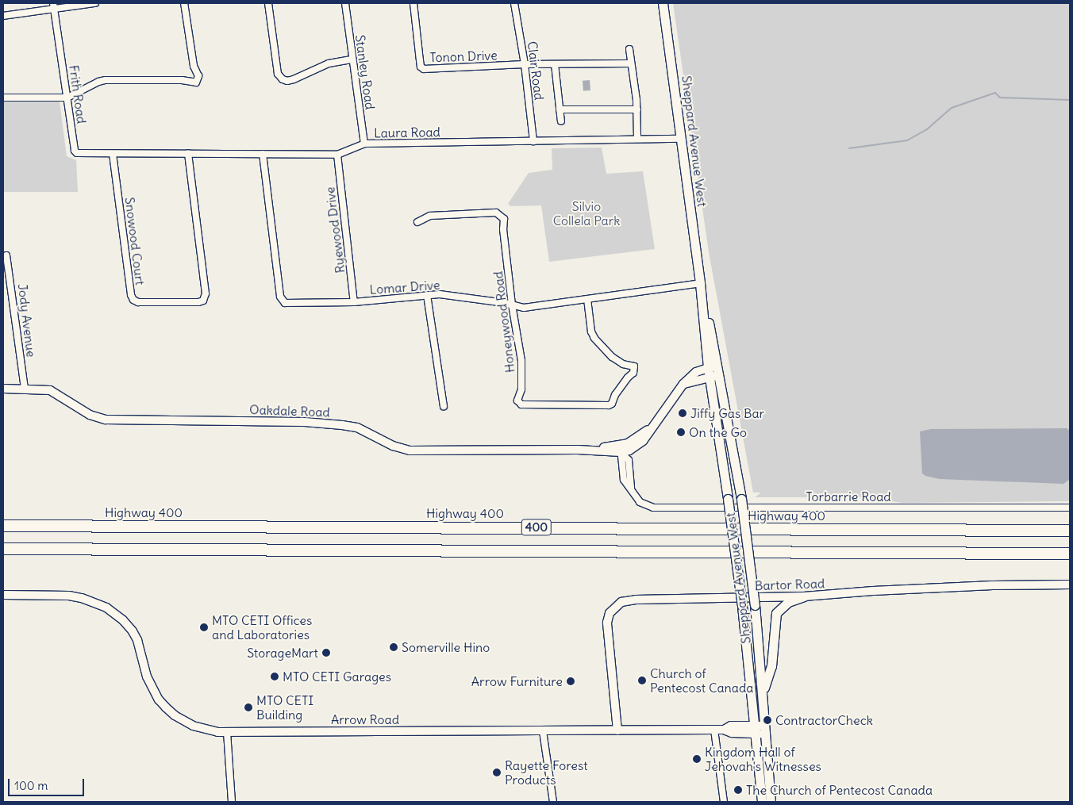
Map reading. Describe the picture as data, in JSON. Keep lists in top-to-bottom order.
{
  "streets": {
    "highway": ["Highway 400", "400"],
    "main road": ["Sheppard Avenue West"],
    "street": [
      "Tonon Drive",
      "Clair Road",
      "Stanley Road",
      "Frith Road",
      "Laura Road",
      "Ryewood Drive",
      "Snowood Court",
      "Lomar Drive",
      "Jody Avenue",
      "Honeywood Road",
      "Oakdale Road",
      "Torbarrie Road",
      "Bartor Road",
      "Arrow Road"
    ]
  },
  "crossings": [
    ["Tonon Drive", "Clair Road"],
    ["Clair Road", "Laura Road"],
    ["Stanley Road", "Laura Road"],
    ["Frith Road", "Laura Road"],
    ["Frith Road", "Snowood Court"],
    ["Laura Road", "Sheppard Avenue West"],
    ["Laura Road", "Ryewood Drive"],
    ["Laura Road", "Snowood Court"],
    ["Laura Road", "Lomar Drive"],
    ["Sheppard Avenue West", "Lomar Drive"],
    ["Sheppard Avenue West", "Oakdale Road"],
    ["Sheppard Avenue West", "Arrow Road"],
    ["Ryewood Drive", "Lomar Drive"],
    ["Lomar Drive", "Honeywood Road"],
    ["Jody Avenue", "Oakdale Road"],
    ["Oakdale Road", "Torbarrie Road"],
    ["Bartor Road", "Arrow Road"]
  ],
  "parks": ["Silvio Collela Park"],
  "places": [
    "Jiffy Gas Bar",
    "On the Go",
    "MTO CETI Offices and Laboratories",
    "Somerville Hino",
    "StorageMart",
    "MTO CETI Garages",
    "Church of Pentecost Canada",
    "Arrow Furniture",
    "MTO CETI Building",
    "ContractorCheck",
    "Kingdom Hall of Jehovah's Witnesses",
    "Rayette Forest Products",
    "The Church of Pentecost Canada"
  ],
  "scale_bar": "100 m"
}
